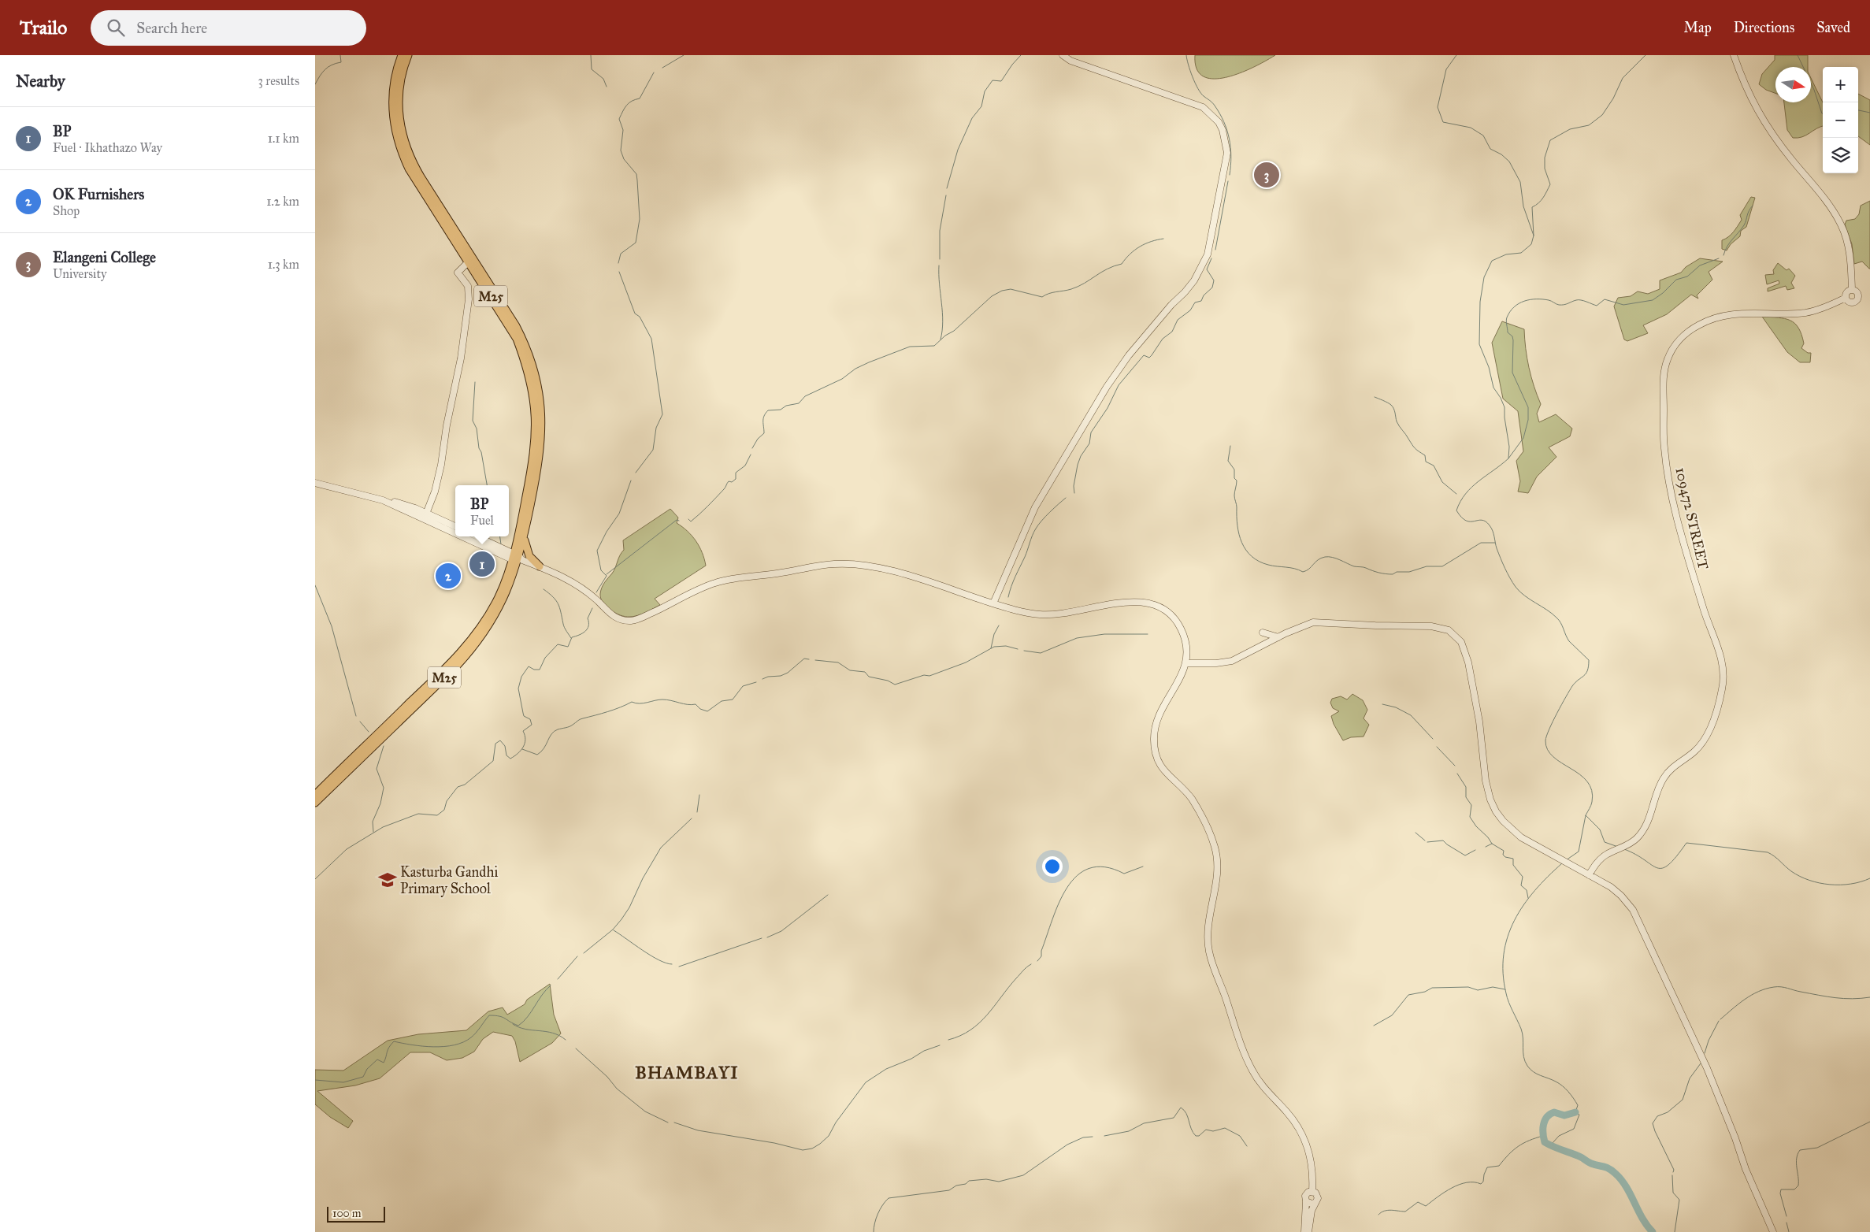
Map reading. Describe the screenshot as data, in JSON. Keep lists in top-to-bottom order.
{
  "streets": {
    "main road": ["M25"],
    "street": ["109472 STREET"]
  },
  "districts": ["BHAMBAYI"],
  "places": {
    "school or university": ["Kasturba Gandhi Primary School"]
  },
  "scale_bar": "100 m",
  "north": "right",
  "page": {
    "header": "Trailo",
    "search": "Search here",
    "nav": ["Map", "Directions", "Saved"],
    "heading": ["Nearby", "3 results"],
    "map_buttons": ["+", "−"],
    "list": [
      {
        "mark": "1",
        "name": "BP",
        "note": "Fuel · Ikhathazo Way",
        "value": "1.1 km"
      },
      {
        "mark": "2",
        "name": "OK Furnishers",
        "note": "Shop",
        "value": "1.2 km"
      },
      {
        "mark": "3",
        "name": "Elangeni College",
        "note": "University",
        "value": "1.3 km"
      }
    ],
    "pins": ["3", "1", "2"],
    "popup": ["BP", "Fuel"],
    "scale": "100 m"
  }
}
